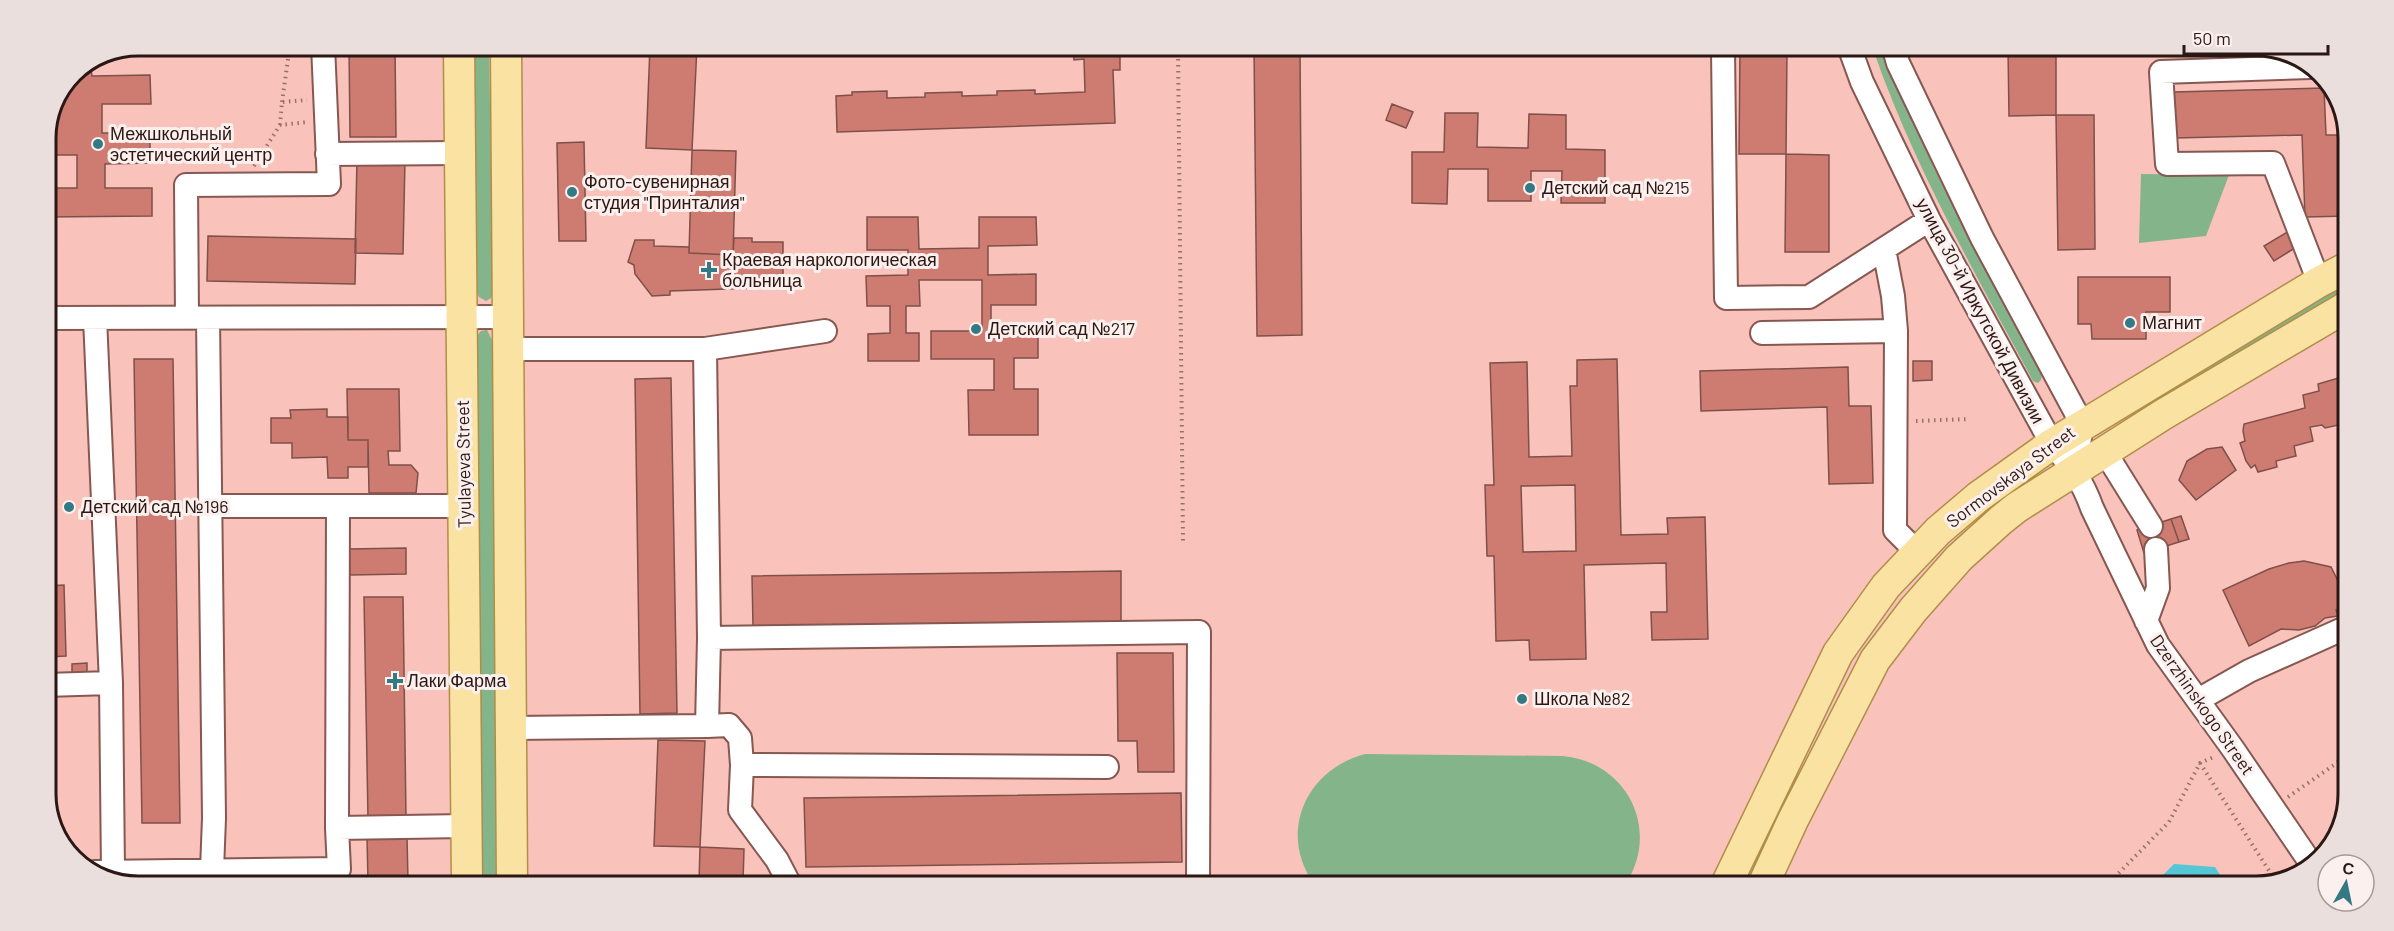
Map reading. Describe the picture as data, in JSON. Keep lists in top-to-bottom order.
{
  "streets": {
    "main road": ["Tyulayeva Street", "Sormovskaya Street"],
    "street": ["улица 30-й Иркутской Дивизии", "Dzerzhinskogo Street"]
  },
  "crossings": [
    ["улица 30-й Иркутской Дивизии", "Sormovskaya Street"],
    ["улица 30-й Иркутской Дивизии", "Dzerzhinskogo Street"],
    ["Sormovskaya Street", "Dzerzhinskogo Street"]
  ],
  "places": {
    "other": [
      "Межшкольный эстетический центр",
      "Детский сад №215",
      "Фото-сувенирная студия \"Принталия\"",
      "Магнит",
      "Детский сад №217",
      "Детский сад №196",
      "Школа №82"
    ],
    "health": ["Краевая наркологическая больница", "Лаки Фарма"]
  },
  "scale_bar": "50 m",
  "north": "top"
}
